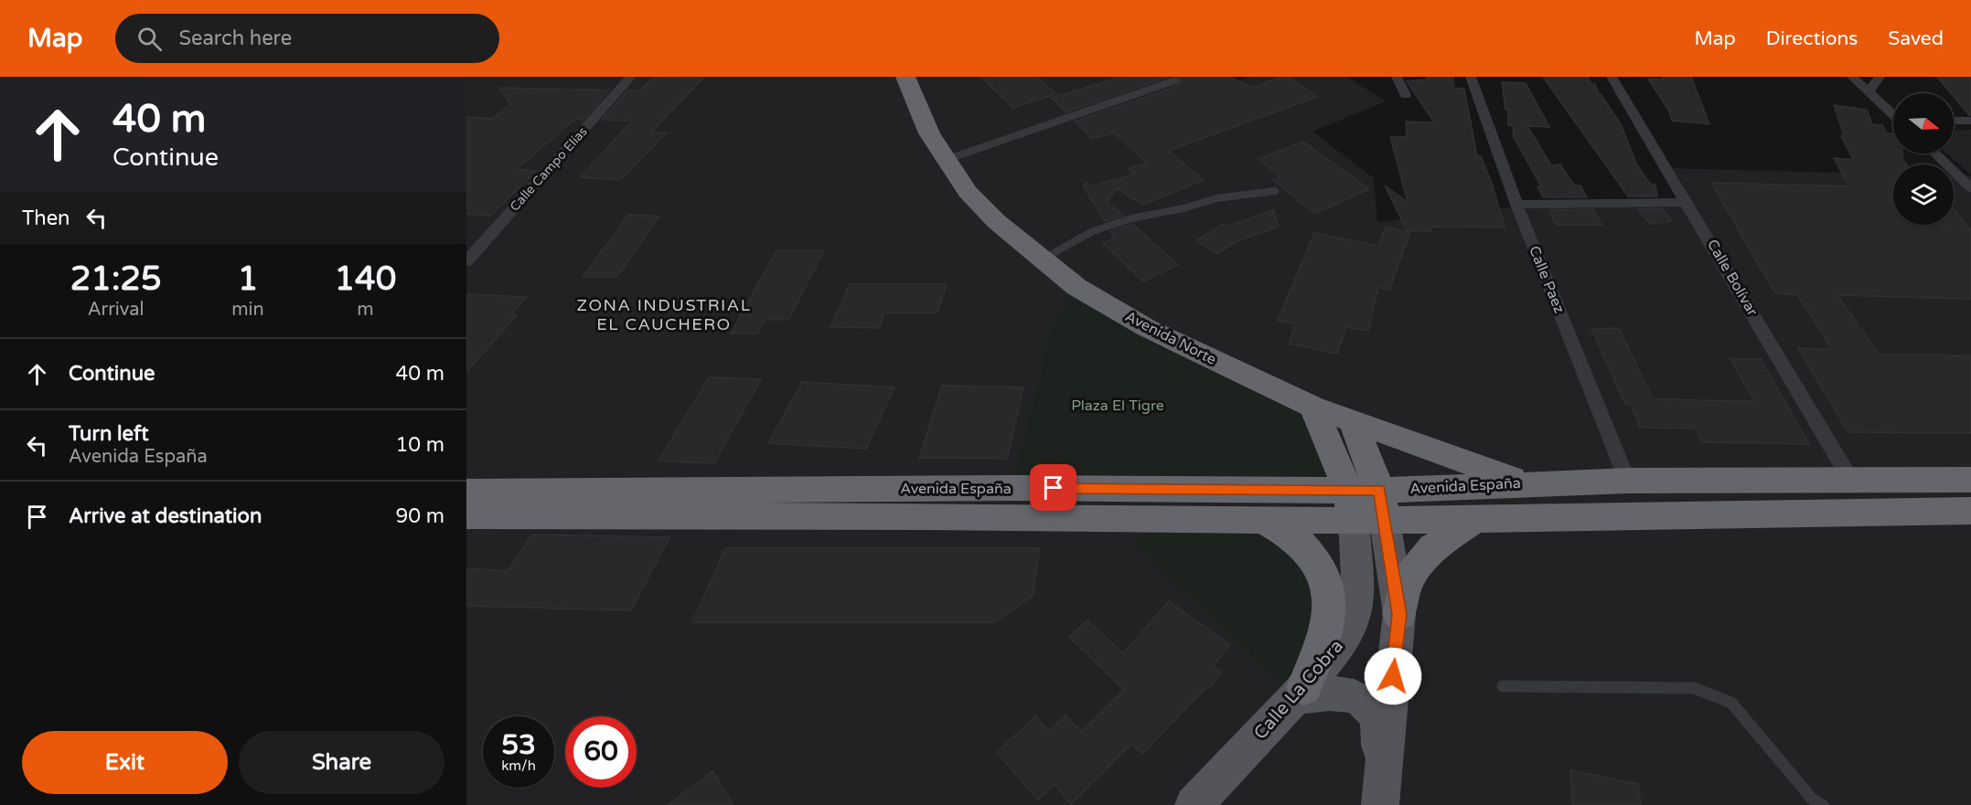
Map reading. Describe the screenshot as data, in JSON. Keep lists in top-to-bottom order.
{
  "streets": {
    "highway": ["Avenida Norte", "Avenida España"],
    "main road": ["Calle La Cobra"],
    "street": ["Calle Campo Elías", "Calle Bolívar", "Calle Paez"]
  },
  "crossings": [
    ["Calle Bolívar", "Avenida España"],
    ["Calle Paez", "Avenida España"],
    ["Avenida Norte", "Avenida España"],
    ["Avenida España", "Calle La Cobra"]
  ],
  "districts": ["ZONA INDUSTRIAL EL CAUCHERO"],
  "parks": ["Plaza El Tigre"],
  "north": "right",
  "page": {
    "header": "Map",
    "search": "Search here",
    "nav": ["Map", "Directions", "Saved"],
    "turn": ["40 m", "Continue"],
    "then": "Then",
    "eta": [
      "21:25",
      "Arrival",
      "1",
      "min",
      "140",
      "m"
    ],
    "list": [
      {
        "name": "Continue",
        "value": "40 m"
      },
      {
        "name": "Turn left",
        "note": "Avenida España",
        "value": "10 m"
      },
      {
        "name": "Arrive at destination",
        "value": "90 m"
      }
    ],
    "speed": "53 km/h",
    "limit": "60",
    "buttons": ["Exit", "Share"]
  }
}
